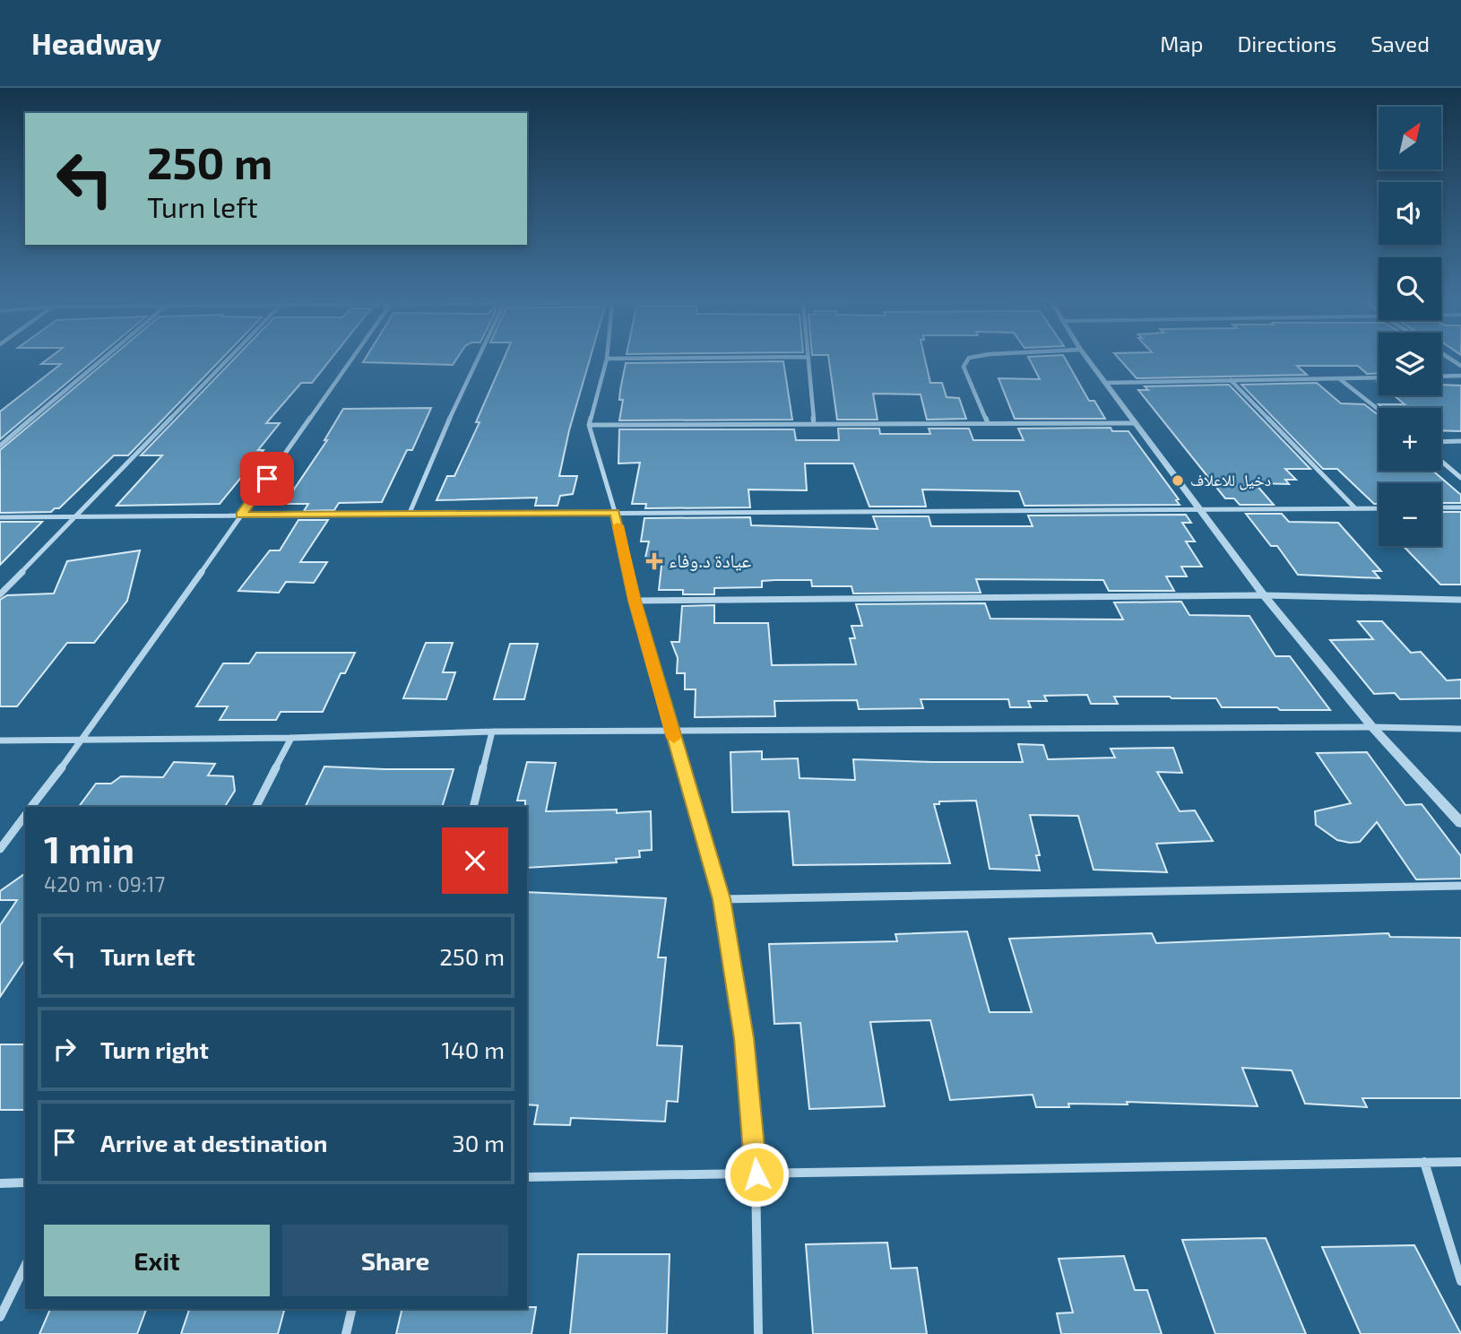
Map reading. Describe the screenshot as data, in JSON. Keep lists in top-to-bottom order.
{
  "places": {
    "other": ["دخيل للاعلاف"],
    "health": ["عيادة د.وفاء"]
  },
  "north": "top right",
  "page": {
    "header": "Headway",
    "nav": ["Map", "Directions", "Saved"],
    "map_buttons": ["+", "−"],
    "turn": ["250 m", "Turn left"],
    "heading": ["1 min", "420 m · 09:17"],
    "list": [
      {
        "name": "Turn left",
        "value": "250 m"
      },
      {
        "name": "Turn right",
        "value": "140 m"
      },
      {
        "name": "Arrive at destination",
        "value": "30 m"
      }
    ],
    "buttons": ["Exit", "Share"]
  }
}
